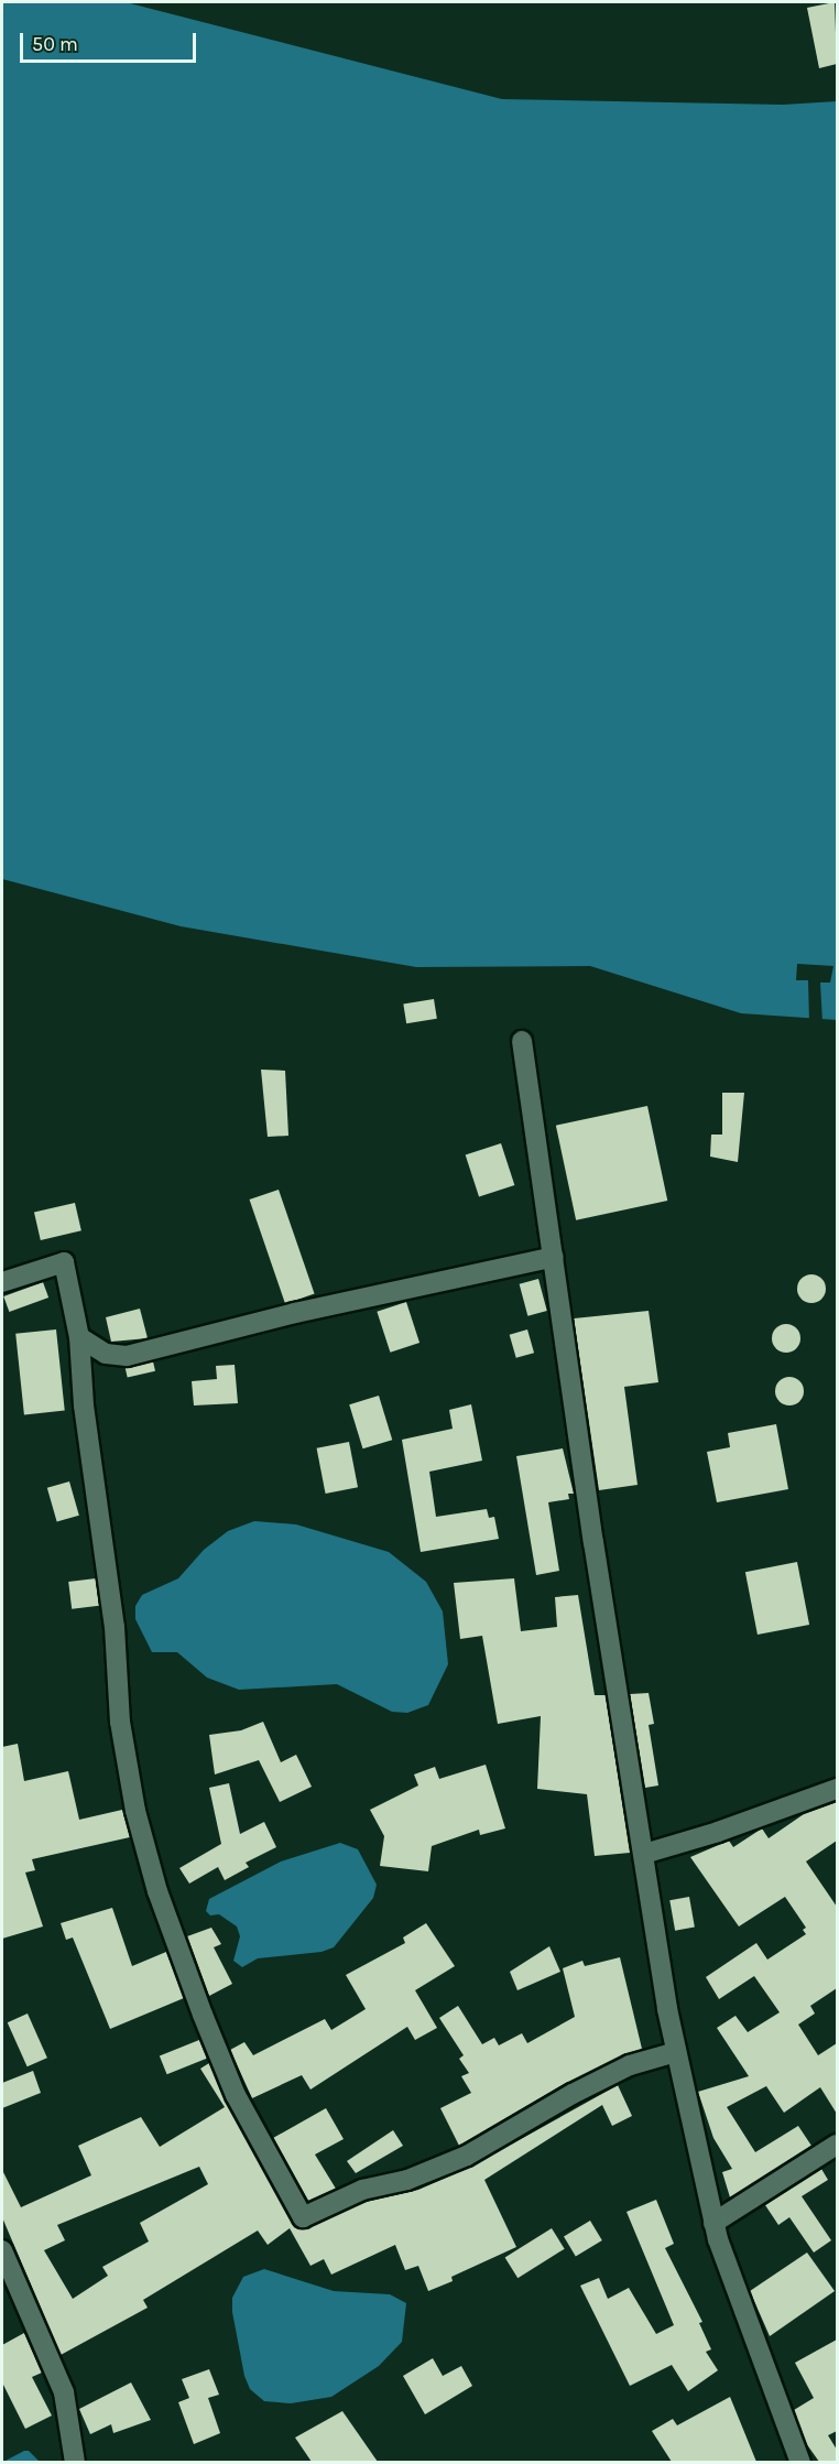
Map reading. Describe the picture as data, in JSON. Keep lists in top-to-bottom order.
{
  "scale_bar": "50 m"
}
